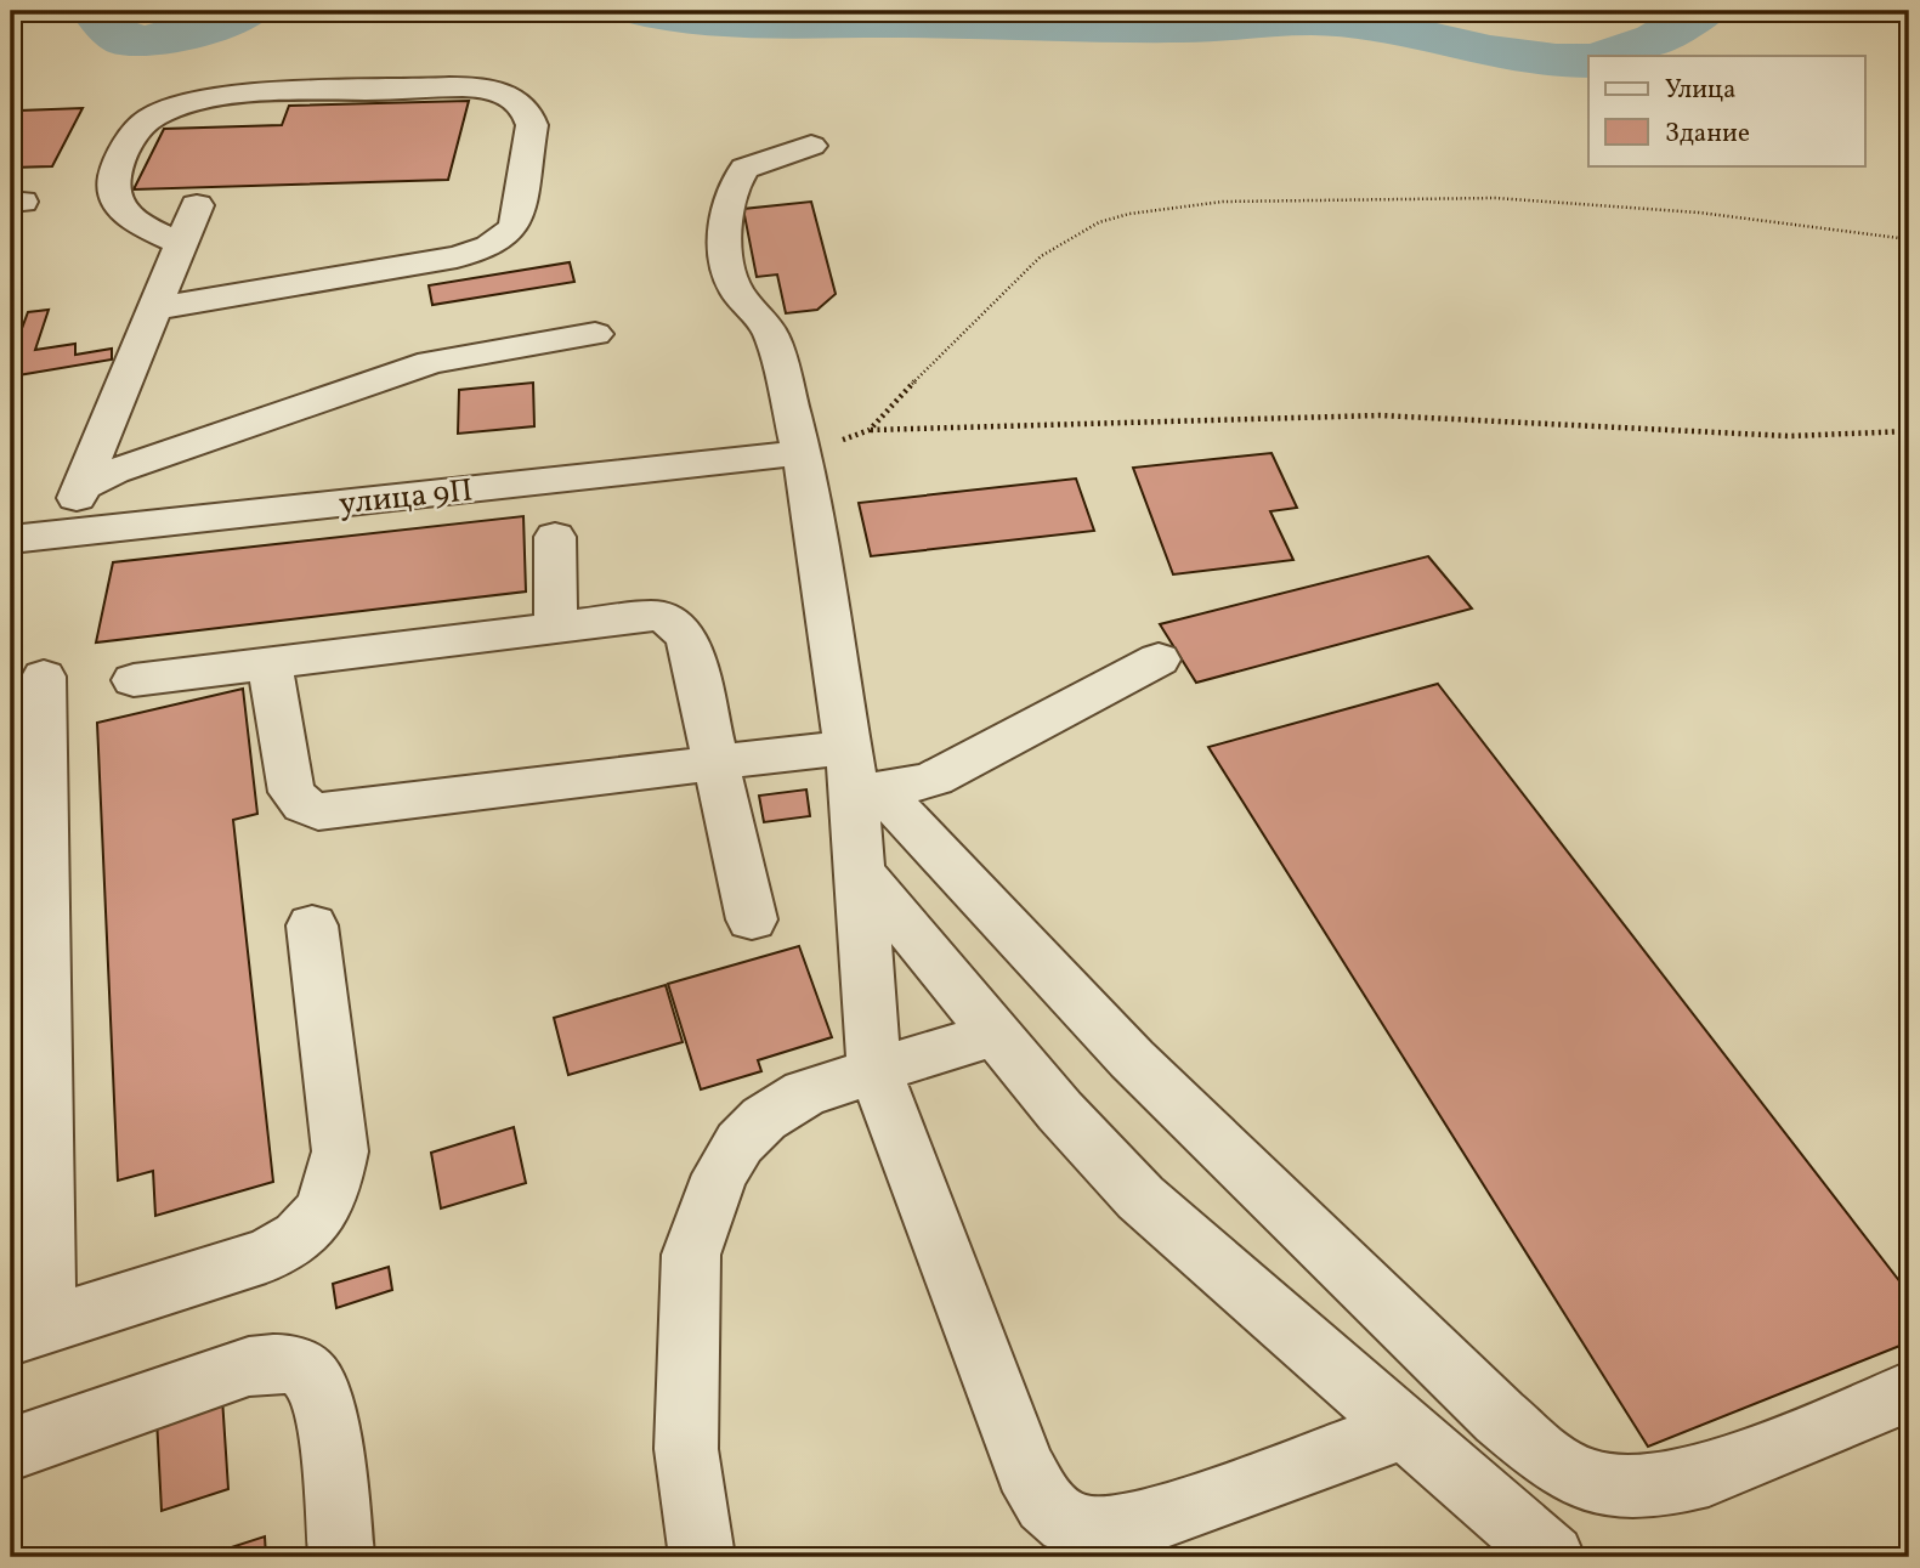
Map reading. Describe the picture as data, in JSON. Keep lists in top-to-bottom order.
{
  "streets": {
    "street": ["улица 9П"]
  },
  "legend": ["Улица", "Здание"]
}
